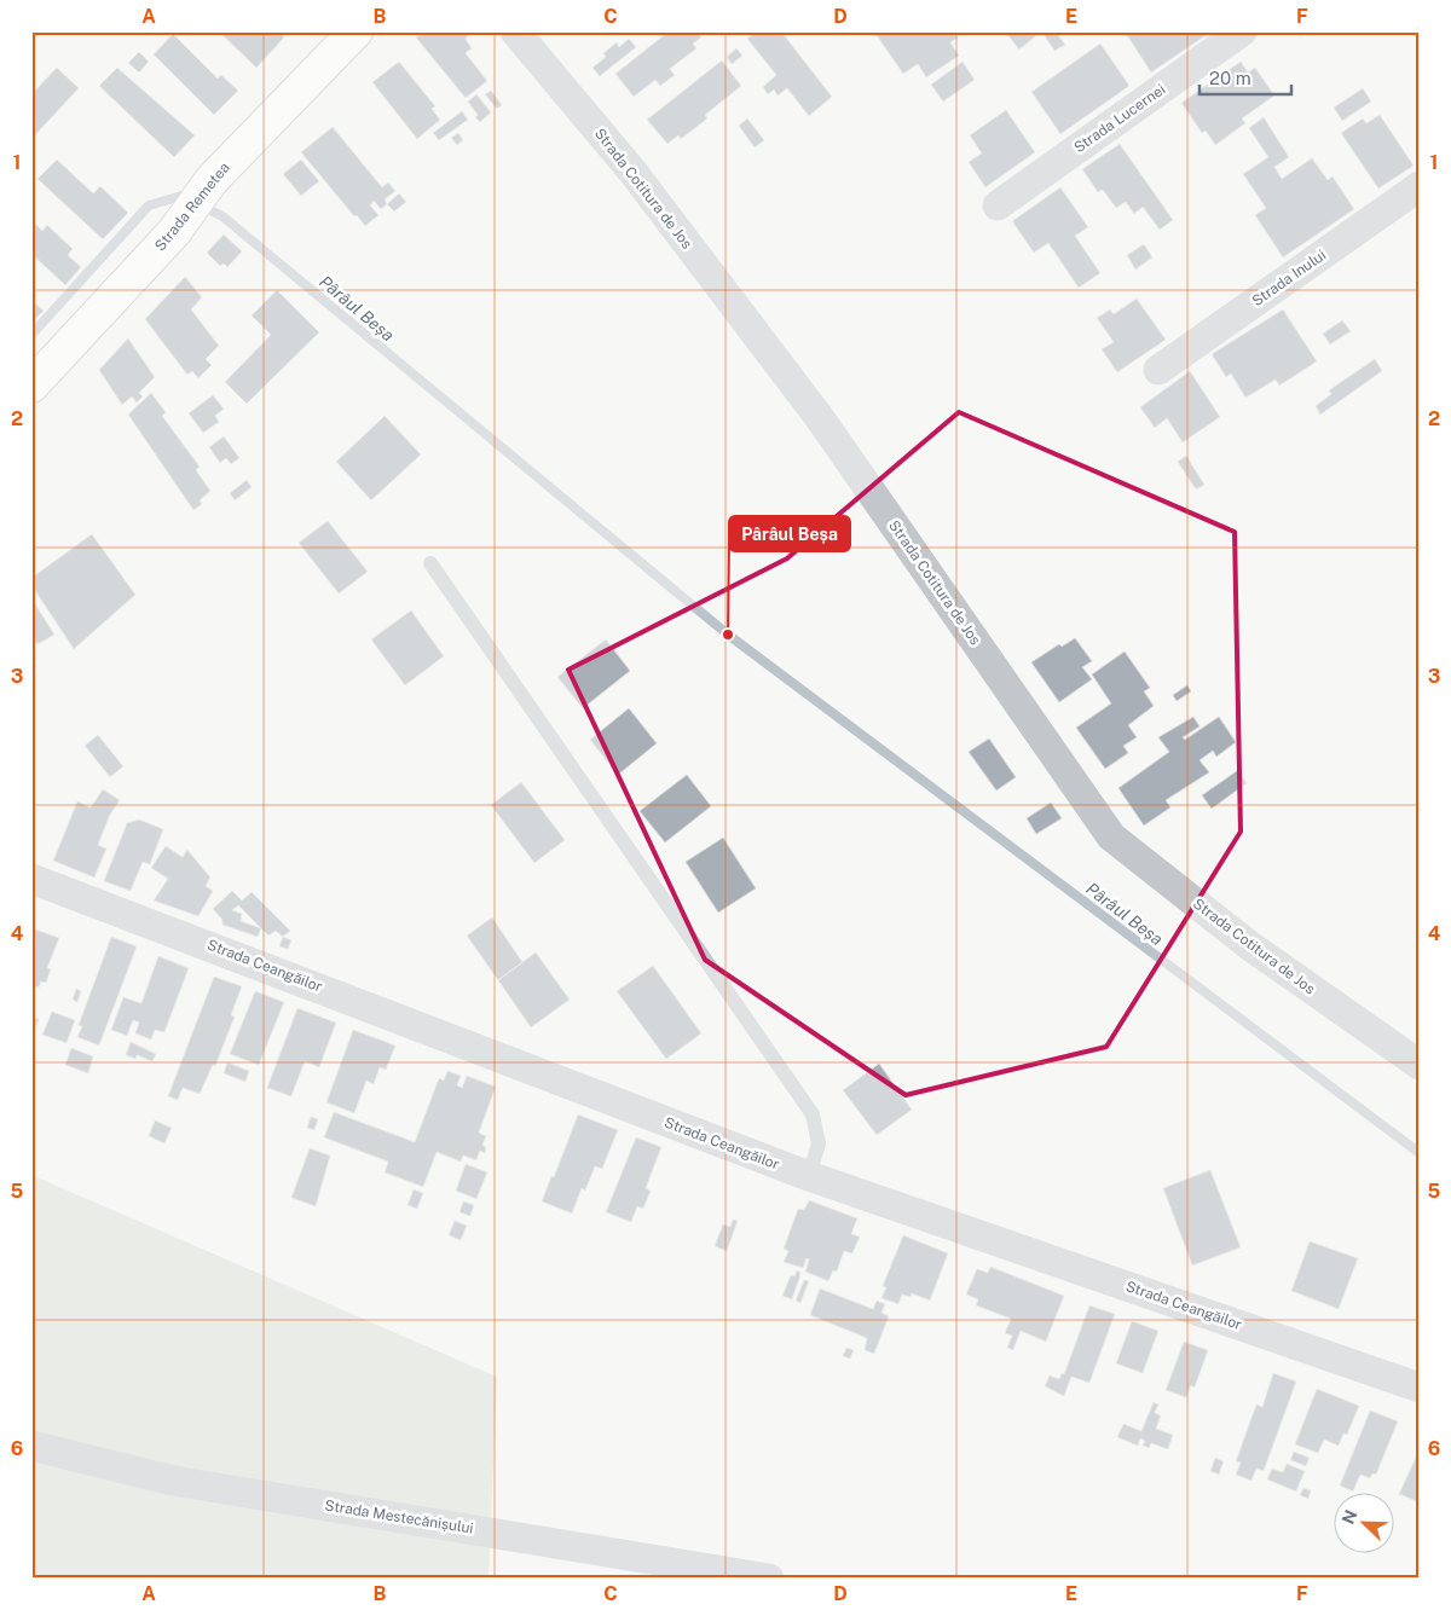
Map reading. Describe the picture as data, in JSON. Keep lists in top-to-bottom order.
{
  "streets": {
    "street": [
      "Strada Lucernei",
      "Strada Cotitura de Jos",
      "Strada Remetea",
      "Strada Inului",
      "Strada Ceangăilor",
      "Strada Mestecănișului"
    ]
  },
  "water": ["Pârâul Beșa"],
  "places": ["Pârâul Beșa"],
  "scale_bar": "20 m",
  "north": "top left",
  "grid": {
    "columns": [
      "A",
      "B",
      "C",
      "D",
      "E",
      "F"
    ],
    "rows": [
      "1",
      "2",
      "3",
      "4",
      "5",
      "6"
    ]
  }
}
